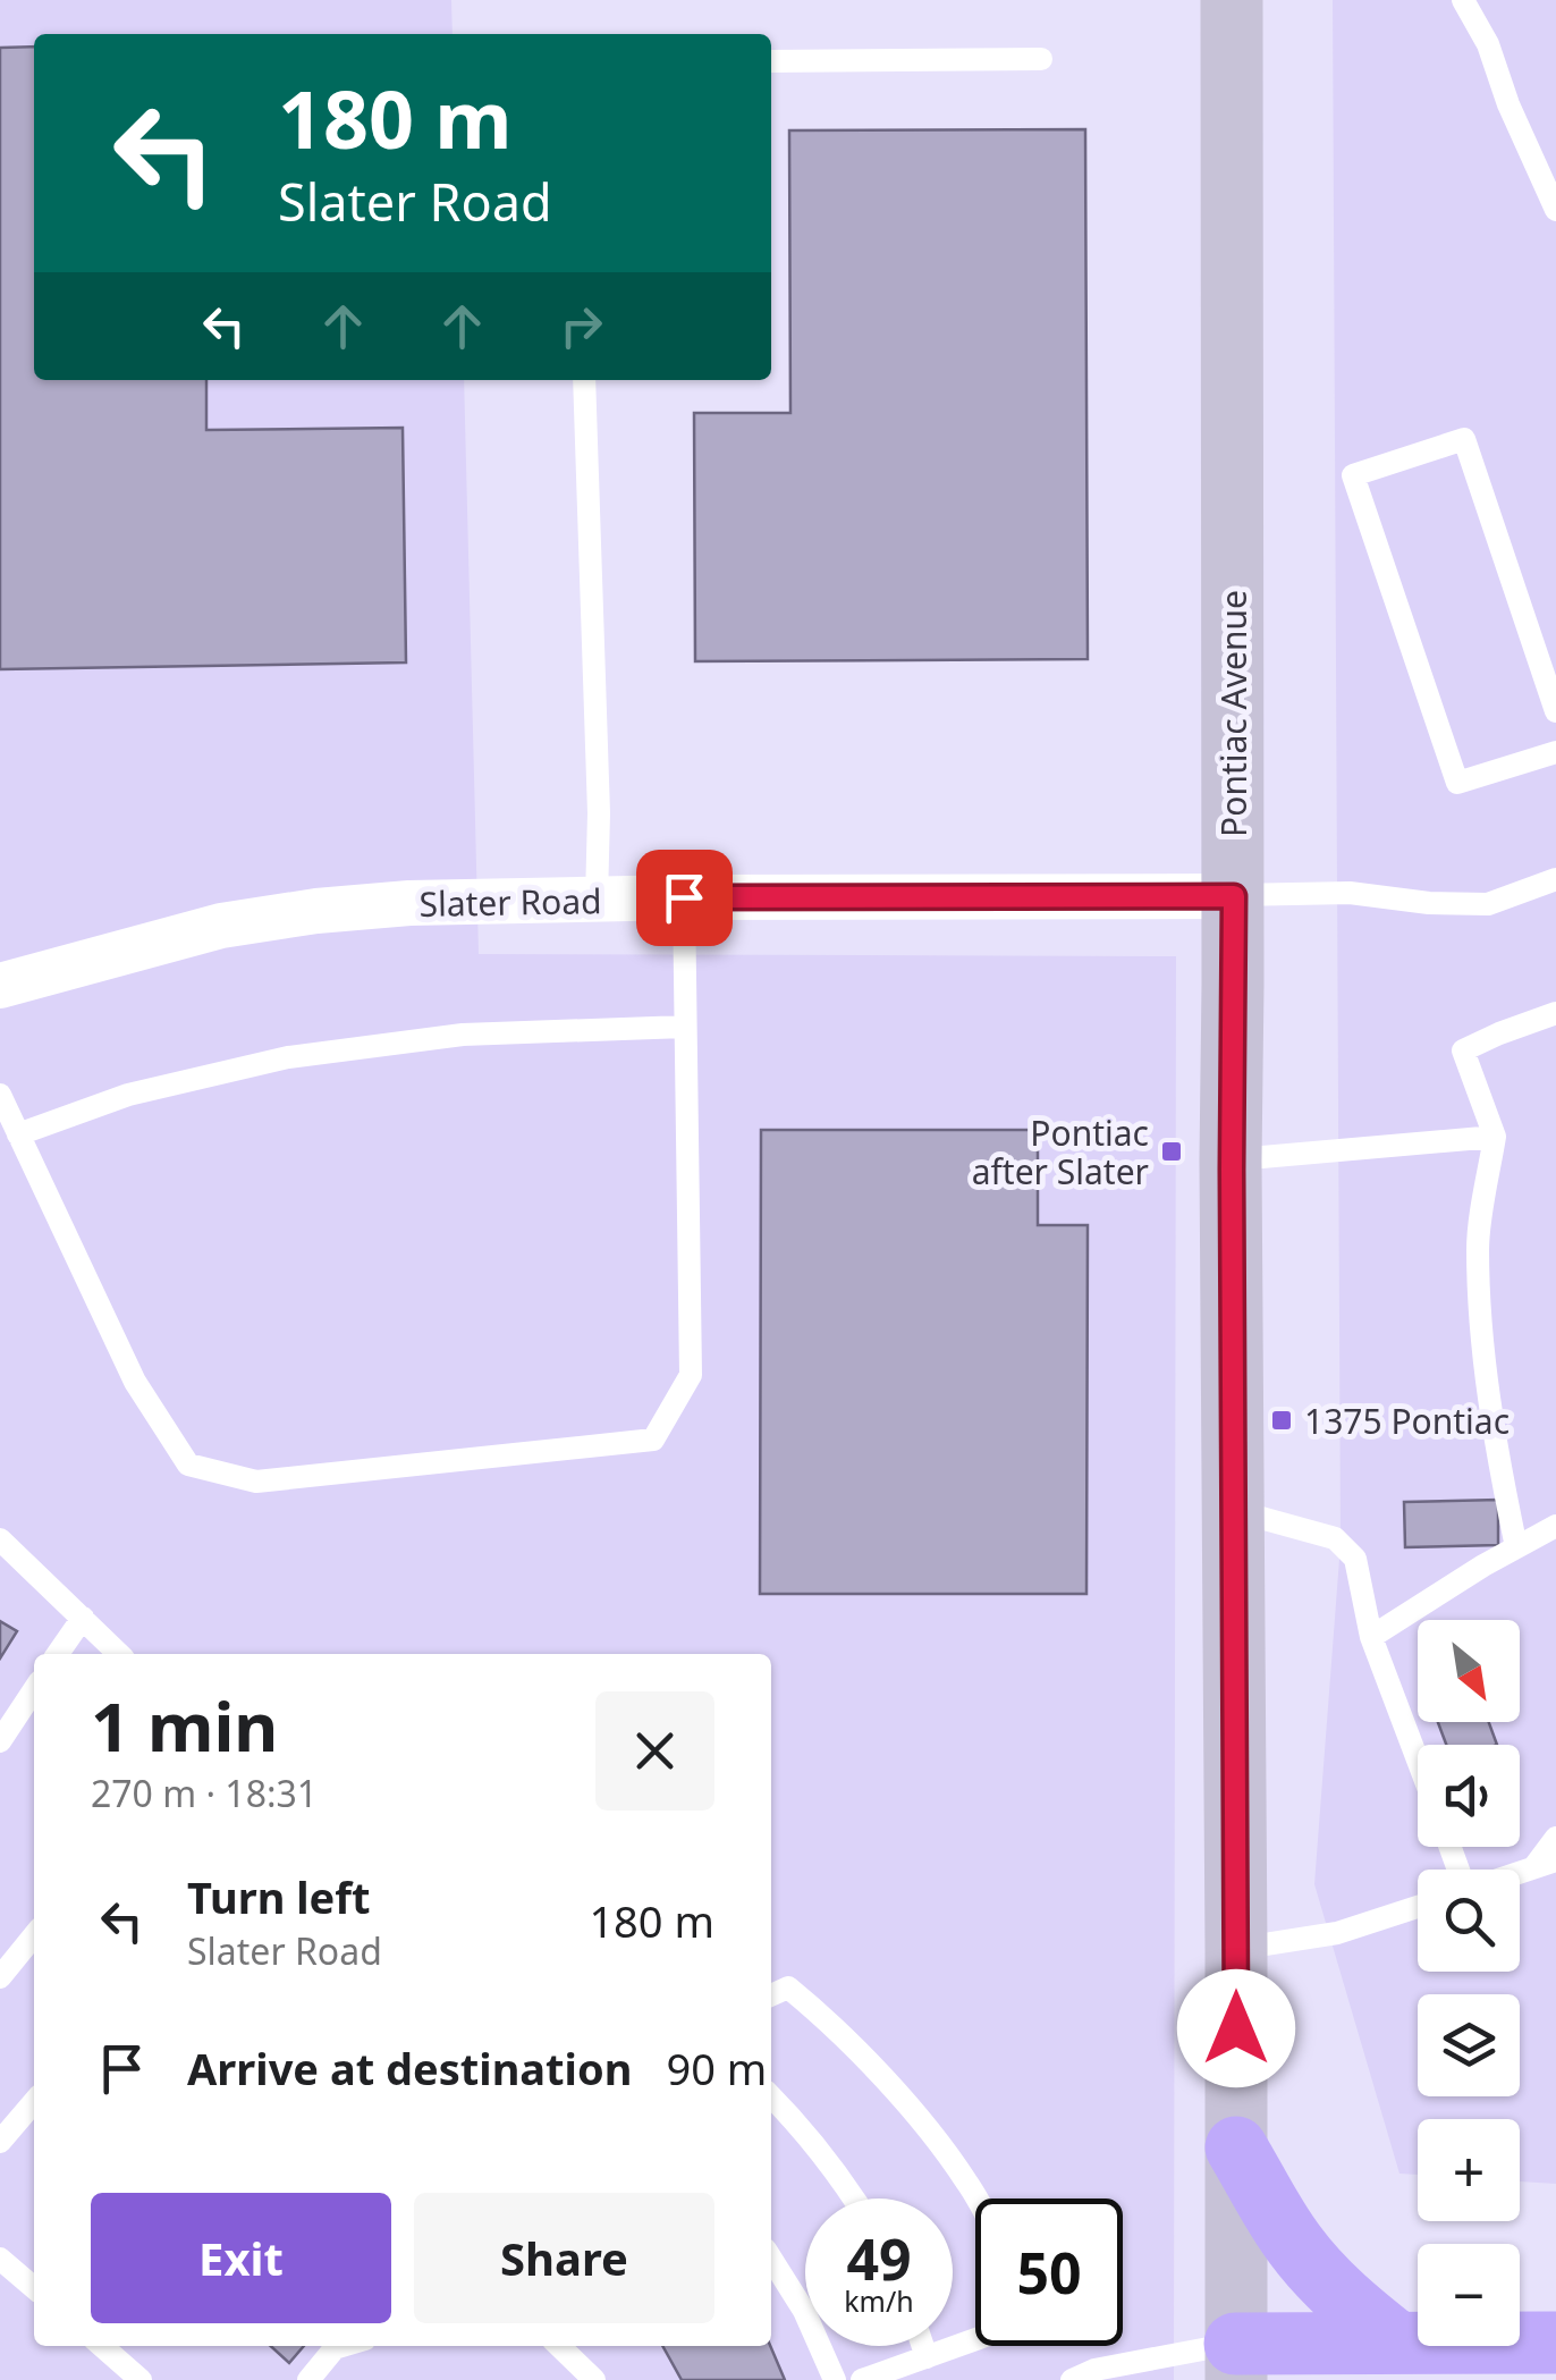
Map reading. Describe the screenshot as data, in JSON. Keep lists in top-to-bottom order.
{
  "streets": {
    "main road": ["Pontiac Avenue"],
    "street": ["Slater Road"]
  },
  "crossings": [
    ["Pontiac Avenue", "Slater Road"]
  ],
  "places": {
    "transit": ["Pontiac after Slater", "1375 Pontiac"]
  },
  "north": "bottom right",
  "page": {
    "turn": ["180 m", "Slater Road"],
    "map_buttons": ["+", "−"],
    "heading": ["1 min", "270 m · 18:31"],
    "list": [
      {
        "name": "Turn left",
        "note": "Slater Road",
        "value": "180 m"
      },
      {
        "name": "Arrive at destination",
        "value": "90 m"
      }
    ],
    "buttons": ["Exit", "Share"],
    "speed": "49 km/h",
    "limit": "50"
  }
}
